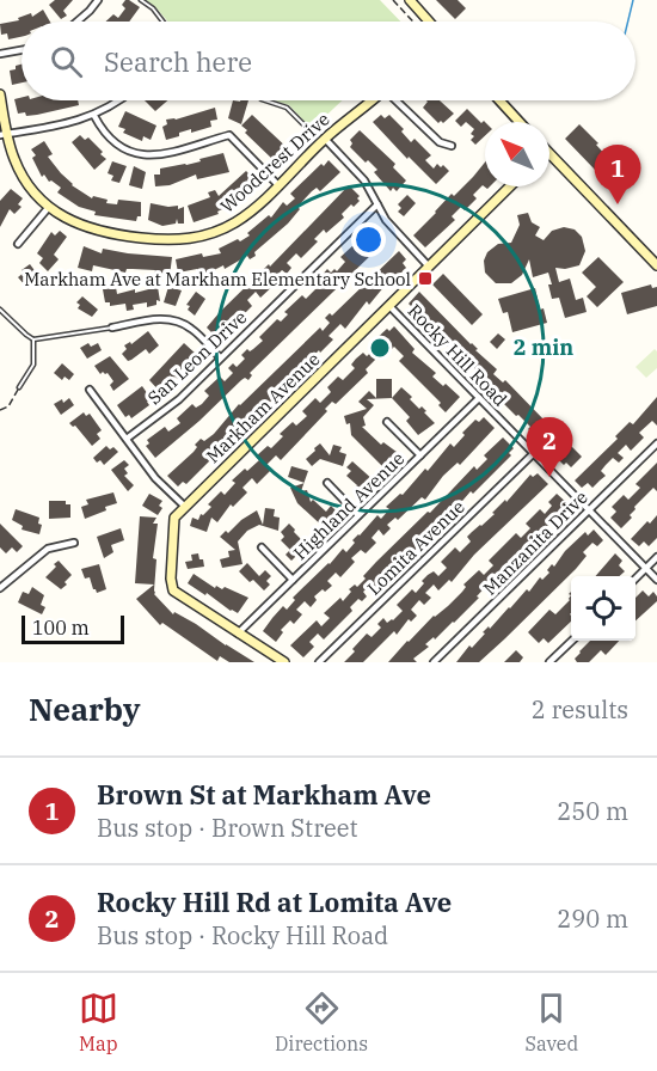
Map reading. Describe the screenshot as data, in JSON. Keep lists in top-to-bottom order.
{
  "streets": {
    "street": [
      "Woodcrest Drive",
      "Rocky Hill Road",
      "San Leon Drive",
      "Markham Avenue",
      "Highland Avenue",
      "Manzanita Drive",
      "Lomita Avenue"
    ]
  },
  "crossings": [
    ["Rocky Hill Road", "Markham Avenue"],
    ["Rocky Hill Road", "Highland Avenue"],
    ["Rocky Hill Road", "Manzanita Drive"],
    ["Rocky Hill Road", "Lomita Avenue"],
    ["Markham Avenue", "Highland Avenue"]
  ],
  "places": {
    "transit": ["Markham Ave at Markham Elementary School"]
  },
  "scale_bar": "100 m",
  "north": "top left",
  "page": {
    "search": "Search here",
    "pins": ["1", "2"],
    "scale": "100 m",
    "heading": ["Nearby", "2 results"],
    "list": [
      {
        "mark": "1",
        "name": "Brown St at Markham Ave",
        "note": "Bus stop · Brown Street",
        "value": "250 m"
      },
      {
        "mark": "2",
        "name": "Rocky Hill Rd at Lomita Ave",
        "note": "Bus stop · Rocky Hill Road",
        "value": "290 m"
      }
    ],
    "nav": ["Map", "Directions", "Saved"]
  },
  "rings": ["2 min"]
}
